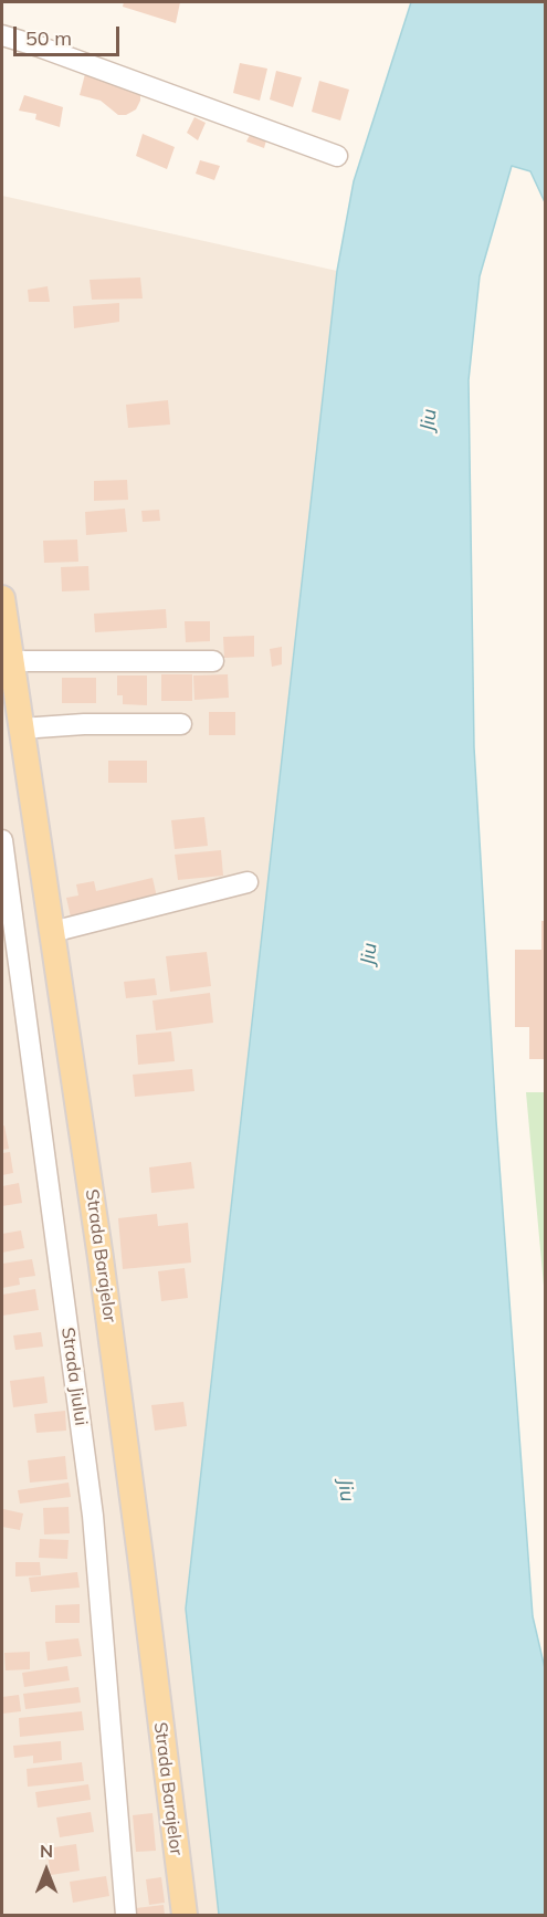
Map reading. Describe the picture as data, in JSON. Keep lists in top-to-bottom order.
{
  "streets": {
    "main road": ["Strada Barajelor"],
    "street": ["Strada Jiului"]
  },
  "water": ["Jiu"],
  "scale_bar": "50 m",
  "north": "top"
}
